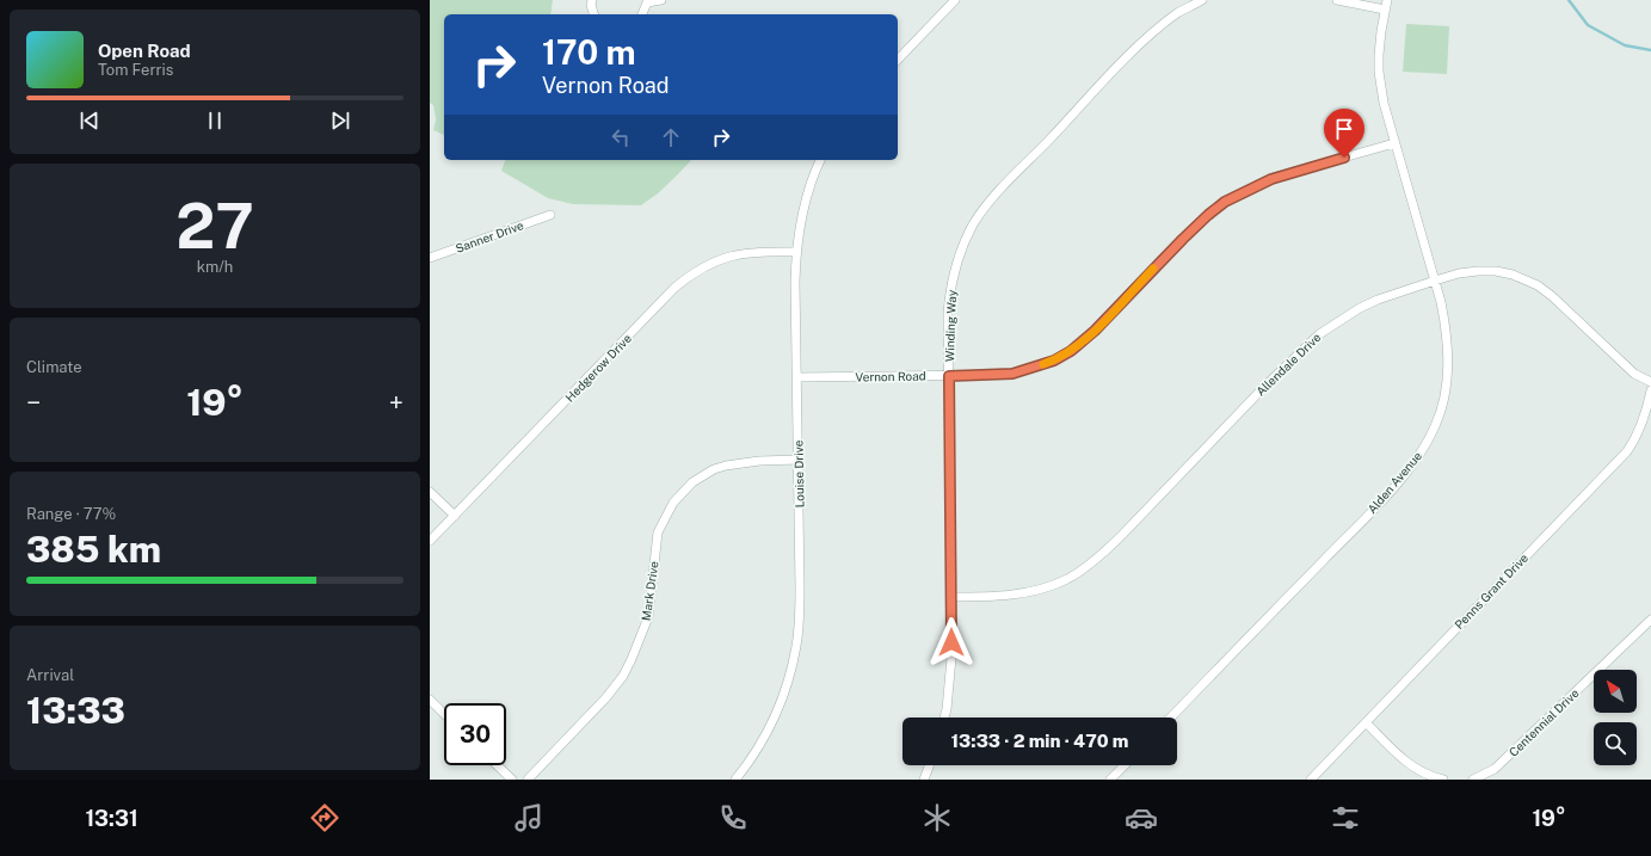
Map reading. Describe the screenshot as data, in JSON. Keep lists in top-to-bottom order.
{
  "streets": {
    "street": [
      "Sanner Drive",
      "Winding Way",
      "Allendale Drive",
      "Hedgerow Drive",
      "Vernon Road",
      "Louise Drive",
      "Alden Avenue",
      "Mark Drive",
      "Penns Grant Drive",
      "Centennial Drive"
    ]
  },
  "crossings": [
    ["Winding Way", "Allendale Drive"],
    ["Winding Way", "Vernon Road"],
    ["Allendale Drive", "Alden Avenue"],
    ["Hedgerow Drive", "Louise Drive"],
    ["Vernon Road", "Louise Drive"],
    ["Vernon Road", "Alden Avenue"],
    ["Louise Drive", "Mark Drive"]
  ],
  "north": "top left",
  "page": {
    "turn": ["170 m", "Vernon Road"],
    "song": ["Open Road", "Tom Ferris"],
    "tile": [
      ["27", "km/h"],
      "Climate",
      ["Range · 77%", "385 km"],
      ["Arrival", "13:33"]
    ],
    "heat": ["−", "19°", "+"],
    "limit": "30",
    "trip": "13:33 · 2 min · 470 m",
    "tabs": ["13:31", "19°"]
  }
}
